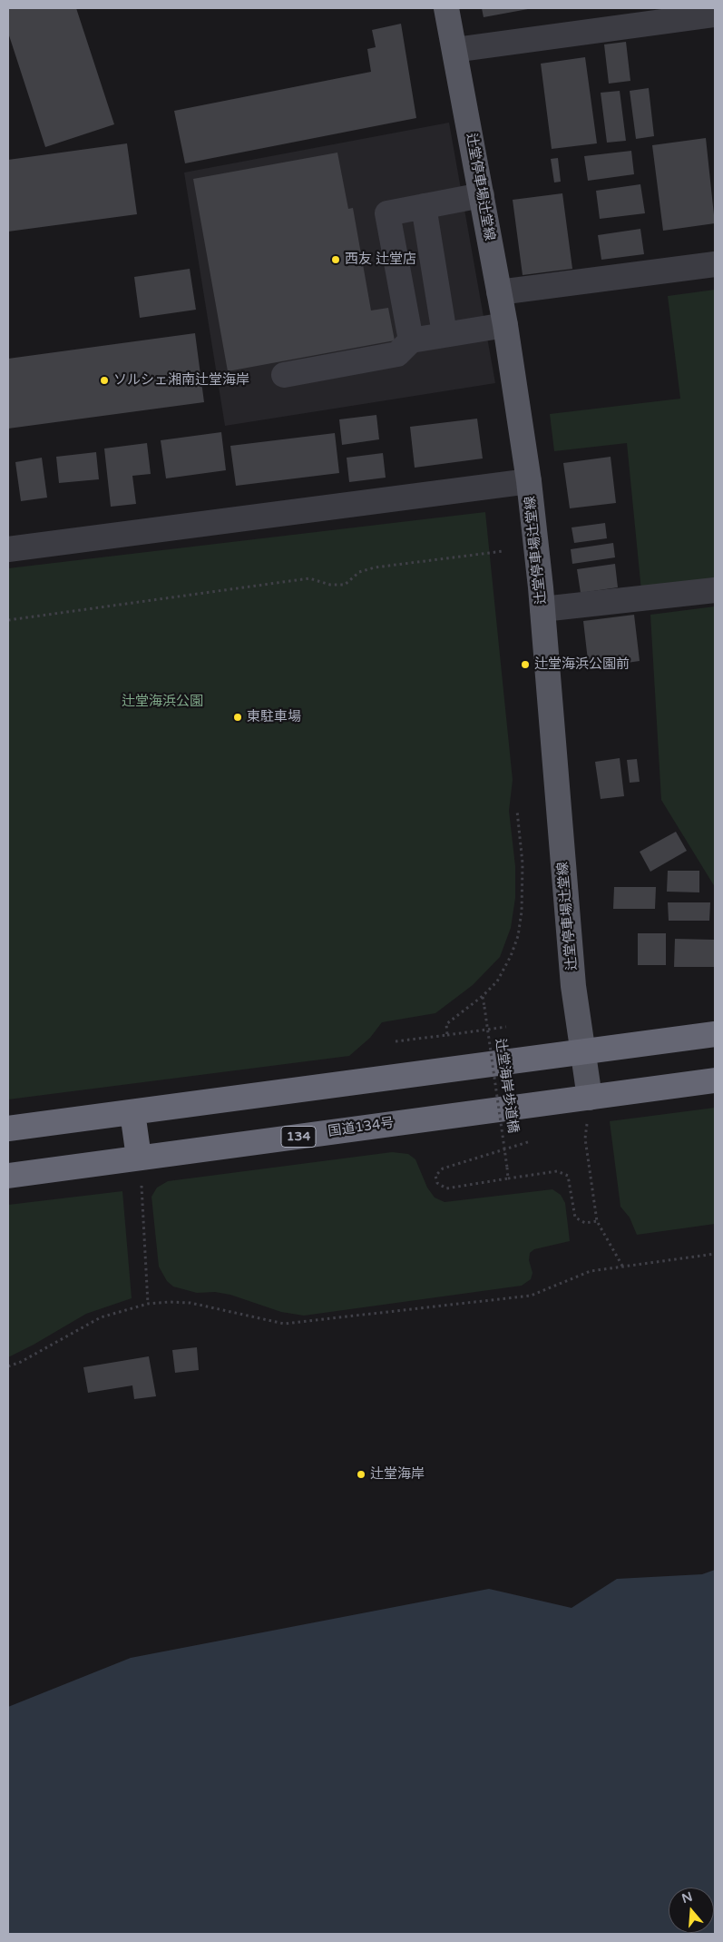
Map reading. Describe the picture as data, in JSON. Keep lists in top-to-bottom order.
{
  "streets": {
    "highway": ["国道134号", "134"],
    "main road": ["辻堂停車場辻堂線"],
    "path": ["辻堂海岸歩道橋"]
  },
  "crossings": [
    ["辻堂停車場辻堂線", "国道134号"]
  ],
  "parks": ["辻堂海浜公園"],
  "places": [
    "西友 辻堂店",
    "ソルシェ湘南辻堂海岸",
    "辻堂海浜公園前",
    "東駐車場",
    "辻堂海岸"
  ],
  "north": "top"
}
